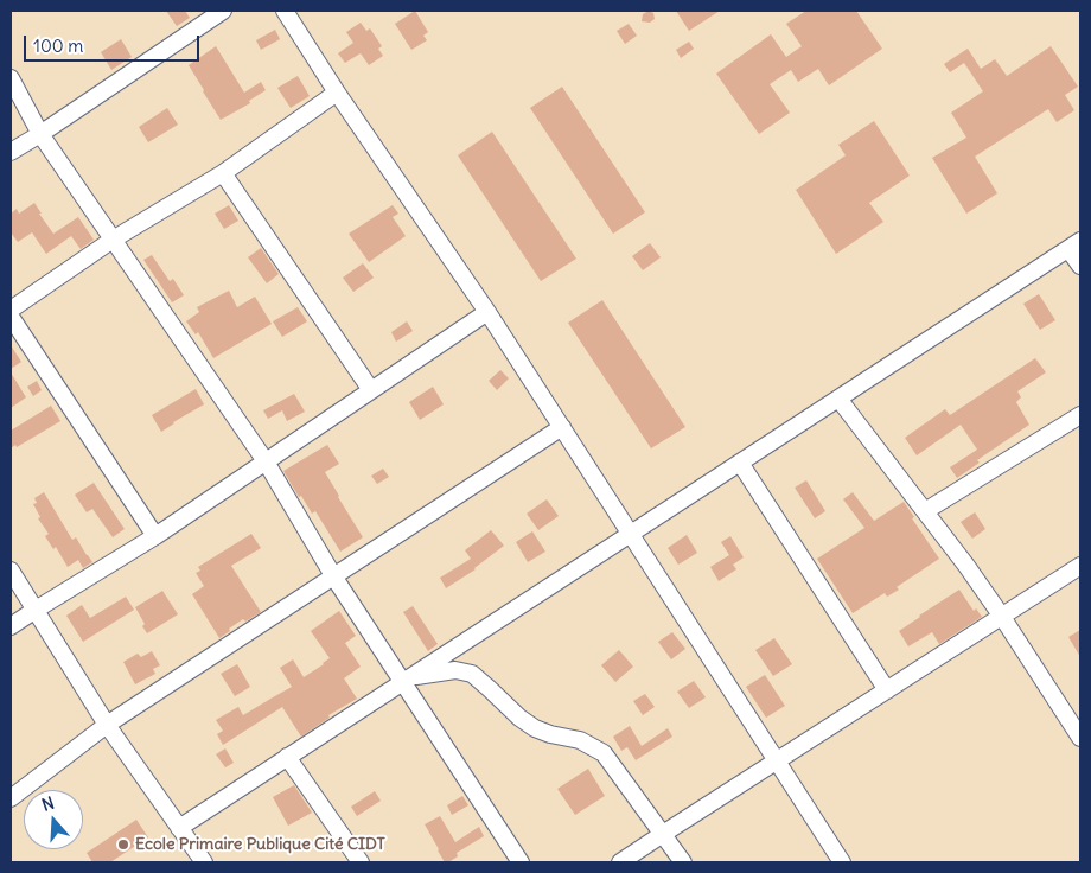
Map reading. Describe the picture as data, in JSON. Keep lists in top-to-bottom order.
{
  "places": ["Ecole Primaire Publique Cité CIDT"],
  "scale_bar": "100 m",
  "north": "top"
}
